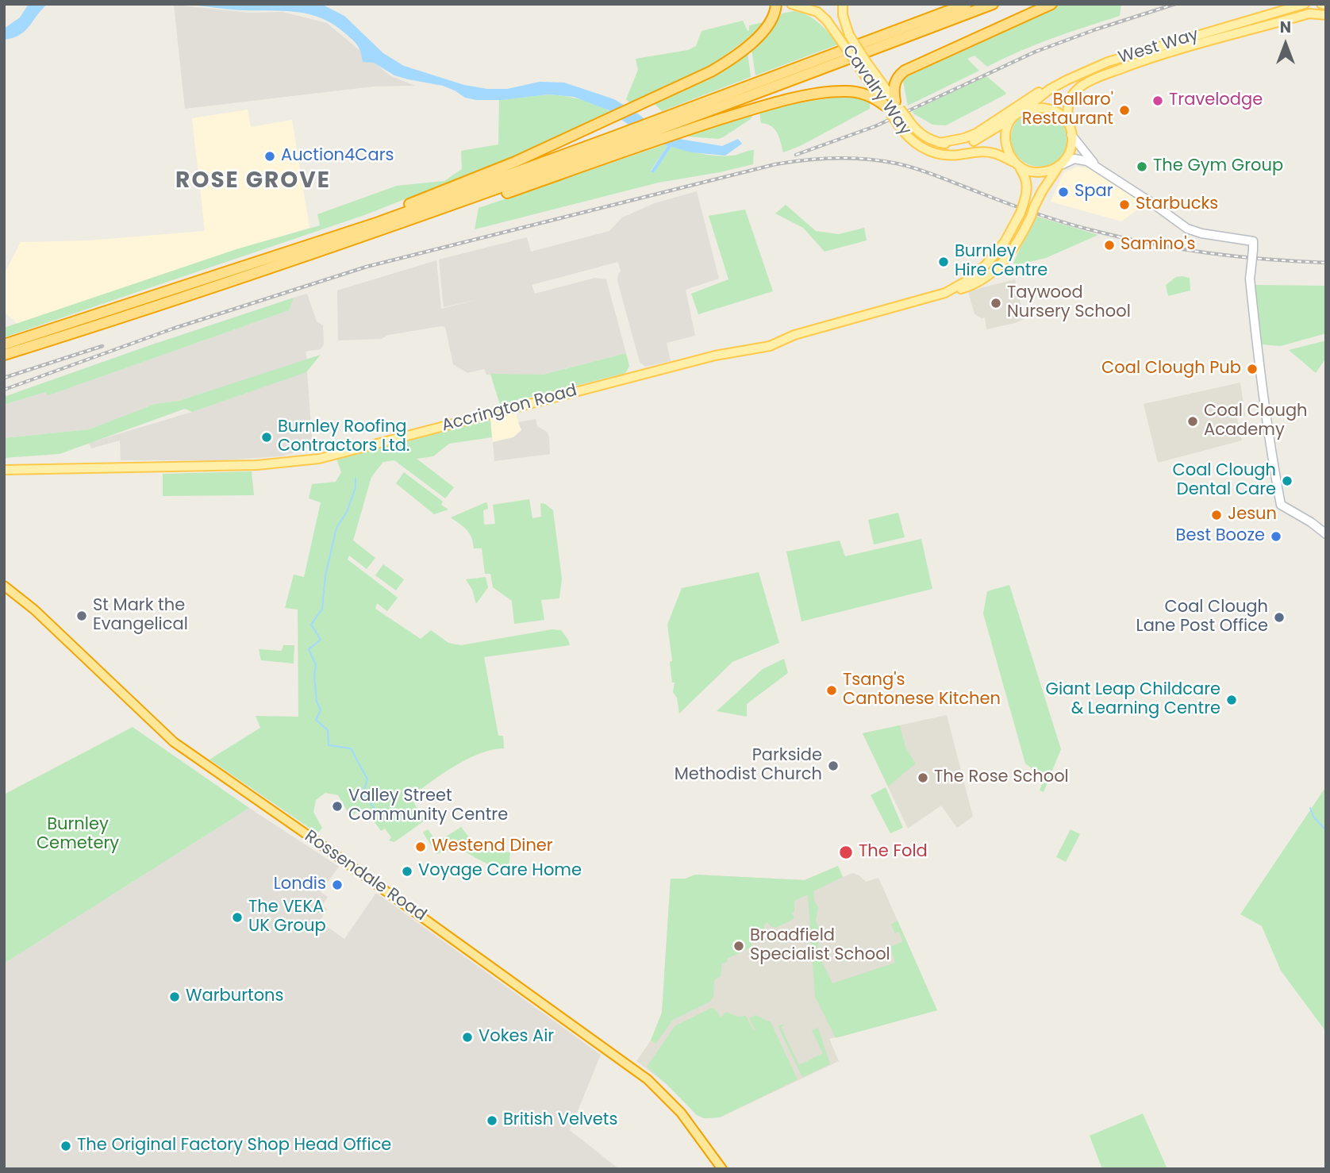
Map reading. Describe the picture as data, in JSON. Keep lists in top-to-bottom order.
{
  "streets": {
    "highway": ["Rossendale Road"],
    "main road": ["West Way", "Cavalry Way", "Accrington Road"]
  },
  "crossings": [
    ["West Way", "Cavalry Way"],
    ["West Way", "Accrington Road"],
    ["Cavalry Way", "Accrington Road"]
  ],
  "districts": ["ROSE GROVE"],
  "parks": ["Burnley Cemetery"],
  "places": [
    "Travelodge",
    "Ballaro' Restaurant",
    "Auction4Cars",
    "The Gym Group",
    "Spar",
    "Starbucks",
    "Samino's",
    "Burnley Hire Centre",
    "Taywood Nursery School",
    "Coal Clough Pub",
    "Coal Clough Academy",
    "Burnley Roofing Contractors Ltd.",
    "Coal Clough Dental Care",
    "Jesun",
    "Best Booze",
    "St Mark the Evangelical",
    "Coal Clough Lane Post Office",
    "Tsang's Cantonese Kitchen",
    "Giant Leap Childcare & Learning Centre",
    "Parkside Methodist Church",
    "The Rose School",
    "Valley Street Community Centre",
    "Westend Diner",
    "The Fold",
    "Voyage Care Home",
    "Londis",
    "The VEKA UK Group",
    "Broadfield Specialist School",
    "Warburtons",
    "Vokes Air",
    "British Velvets",
    "The Original Factory Shop Head Office"
  ],
  "north": "top"
}
